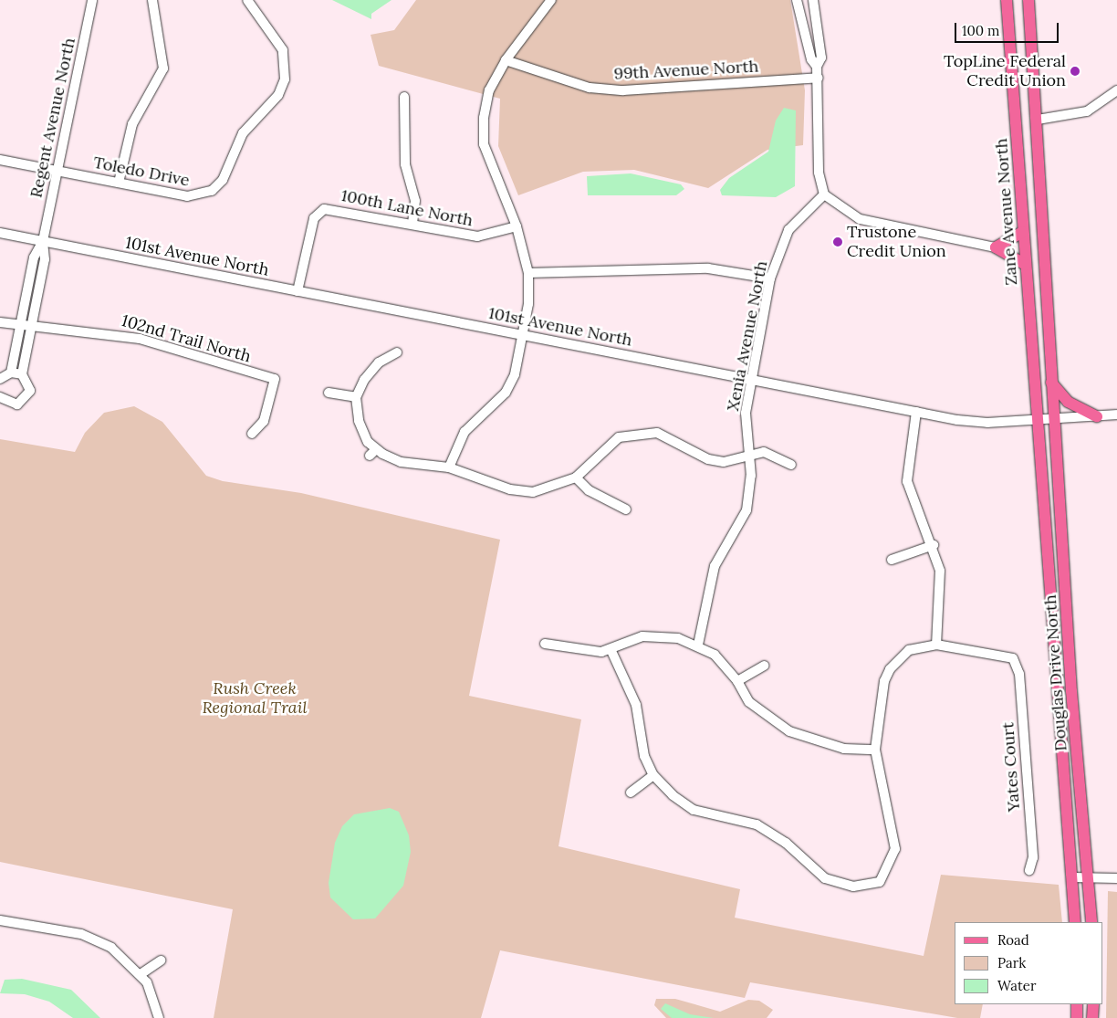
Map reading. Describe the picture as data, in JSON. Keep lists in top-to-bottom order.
{
  "streets": {
    "main road": ["Zane Avenue North", "Douglas Drive North"],
    "street": [
      "99th Avenue North",
      "Regent Avenue North",
      "Toledo Drive",
      "100th Lane North",
      "101st Avenue North",
      "Xenia Avenue North",
      "102nd Trail North",
      "Yates Court"
    ]
  },
  "crossings": [
    ["Regent Avenue North", "Toledo Drive"],
    ["Regent Avenue North", "101st Avenue North"],
    ["Regent Avenue North", "102nd Trail North"],
    ["100th Lane North", "101st Avenue North"],
    ["Zane Avenue North", "101st Avenue North"],
    ["Zane Avenue North", "Douglas Drive North"],
    ["101st Avenue North", "Xenia Avenue North"],
    ["101st Avenue North", "Douglas Drive North"]
  ],
  "parks": ["Rush Creek Regional Trail"],
  "places": ["TopLine Federal Credit Union", "Trustone Credit Union"],
  "legend": ["Road", "Park", "Water"],
  "scale_bar": "100 m"
}
